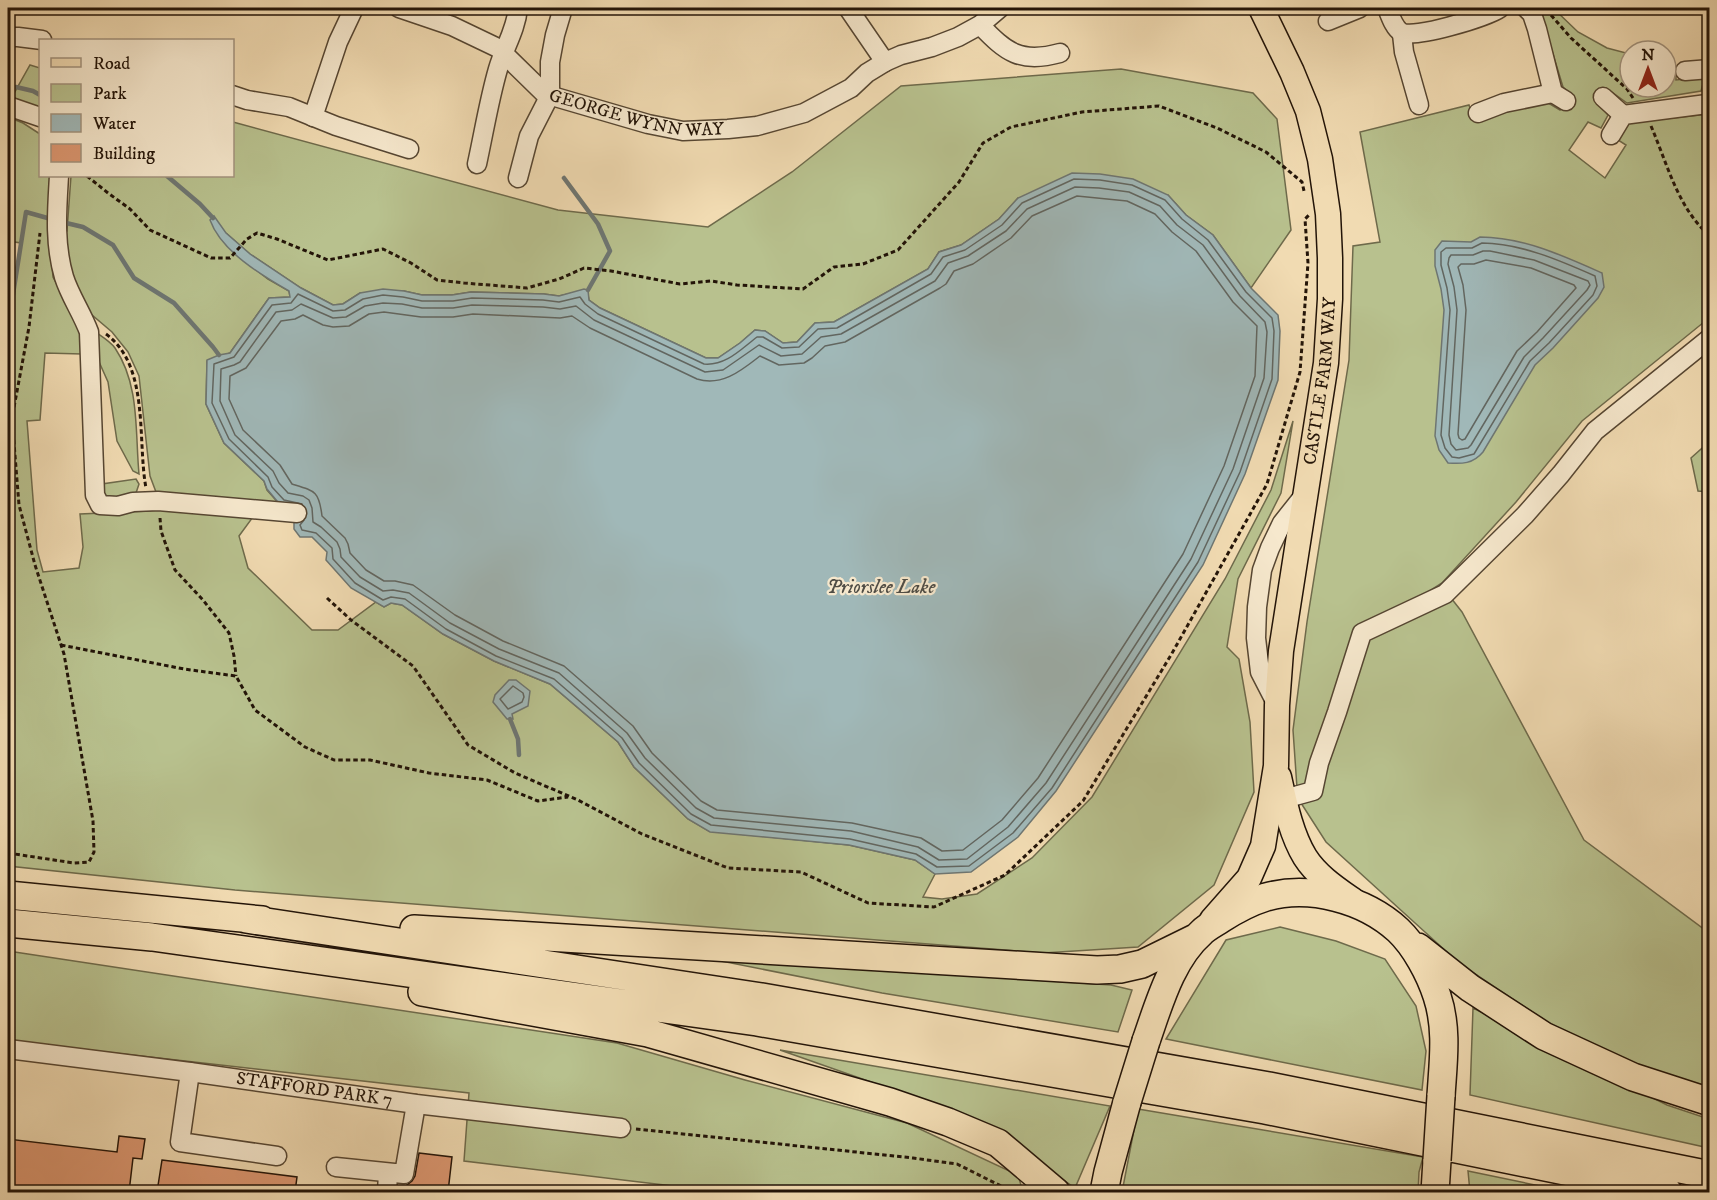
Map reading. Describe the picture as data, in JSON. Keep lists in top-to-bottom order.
{
  "streets": {
    "main road": ["CASTLE FARM WAY"],
    "street": ["GEORGE WYNN WAY", "STAFFORD PARK 7"]
  },
  "water": ["Priorslee Lake"],
  "legend": [
    "Road",
    "Park",
    "Water",
    "Building"
  ],
  "north": "top"
}
